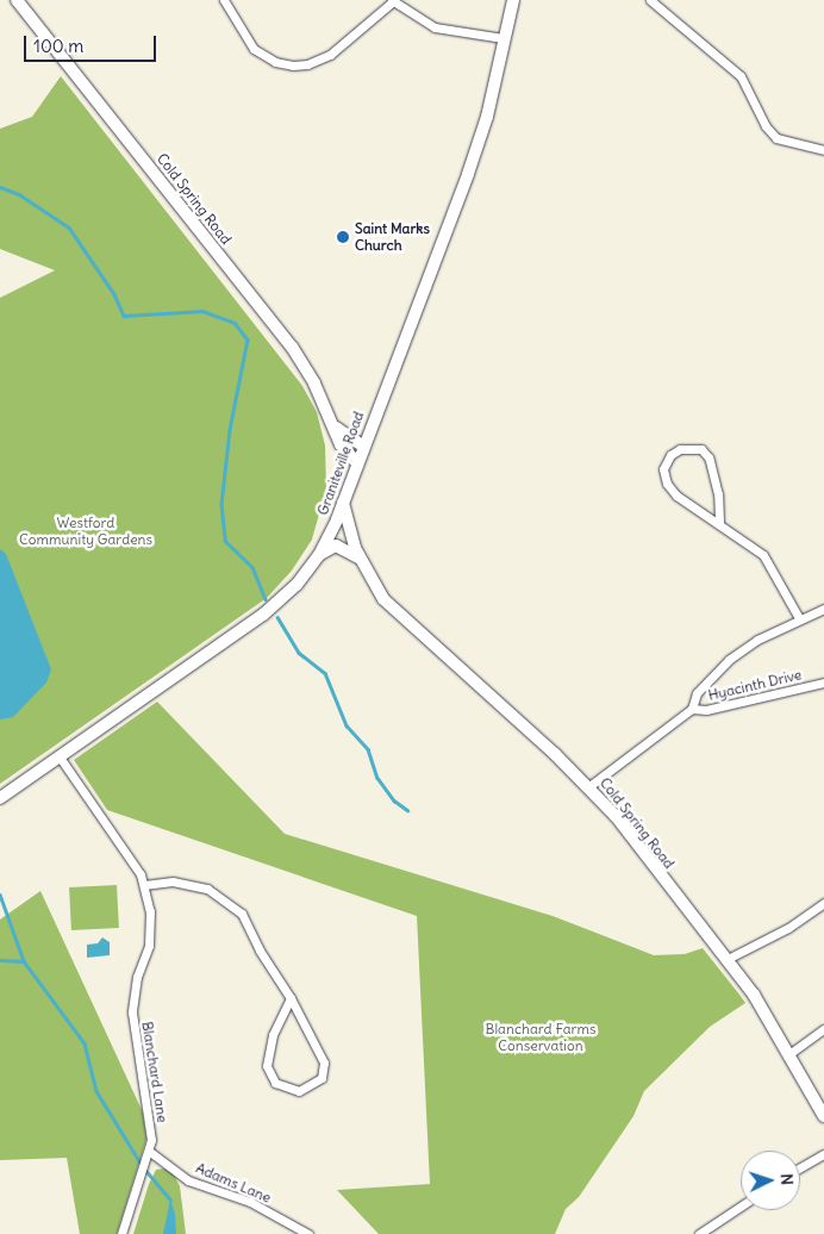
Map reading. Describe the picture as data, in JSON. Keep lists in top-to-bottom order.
{
  "streets": {
    "street": [
      "Cold Spring Road",
      "Graniteville Road",
      "Hyacinth Drive",
      "Blanchard Lane",
      "Adams Lane"
    ]
  },
  "crossings": [
    ["Cold Spring Road", "Graniteville Road"],
    ["Cold Spring Road", "Hyacinth Drive"],
    ["Graniteville Road", "Blanchard Lane"],
    ["Blanchard Lane", "Adams Lane"]
  ],
  "parks": ["Westford Community Gardens", "Blanchard Farms Conservation"],
  "places": ["Saint Marks Church"],
  "scale_bar": "100 m",
  "north": "right"
}
